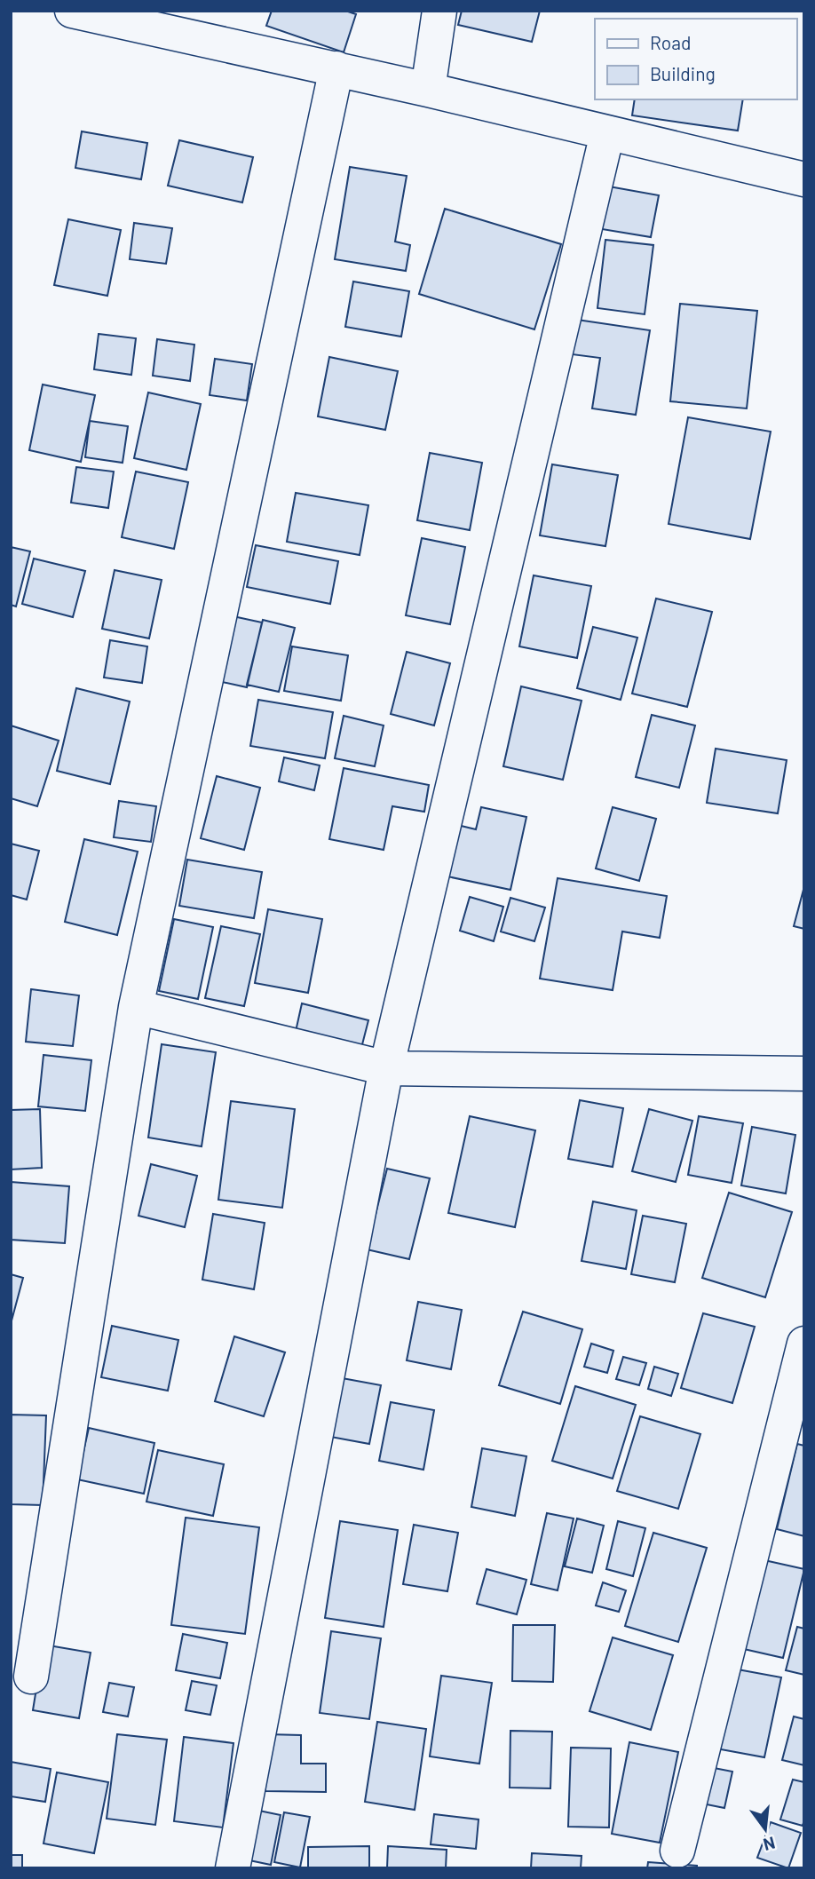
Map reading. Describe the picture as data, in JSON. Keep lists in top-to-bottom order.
{
  "legend": ["Road", "Building"],
  "north": "bottom"
}
